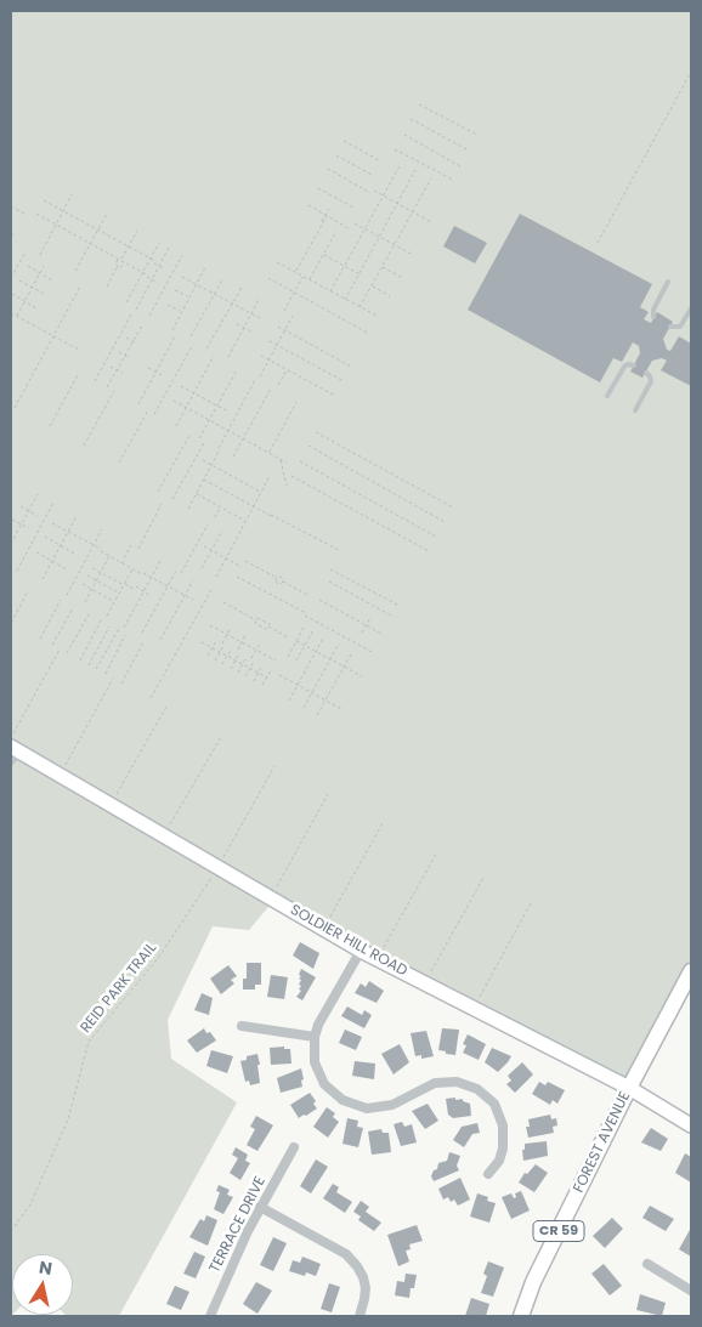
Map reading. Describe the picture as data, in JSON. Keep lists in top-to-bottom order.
{
  "streets": {
    "main road": ["FOREST AVENUE", "CR 59"],
    "street": ["SOLDIER HILL ROAD", "TERRACE DRIVE"],
    "path": ["REID PARK TRAIL"]
  },
  "crossings": [
    ["SOLDIER HILL ROAD", "REID PARK TRAIL"],
    ["SOLDIER HILL ROAD", "FOREST AVENUE"]
  ],
  "north": "top"
}
